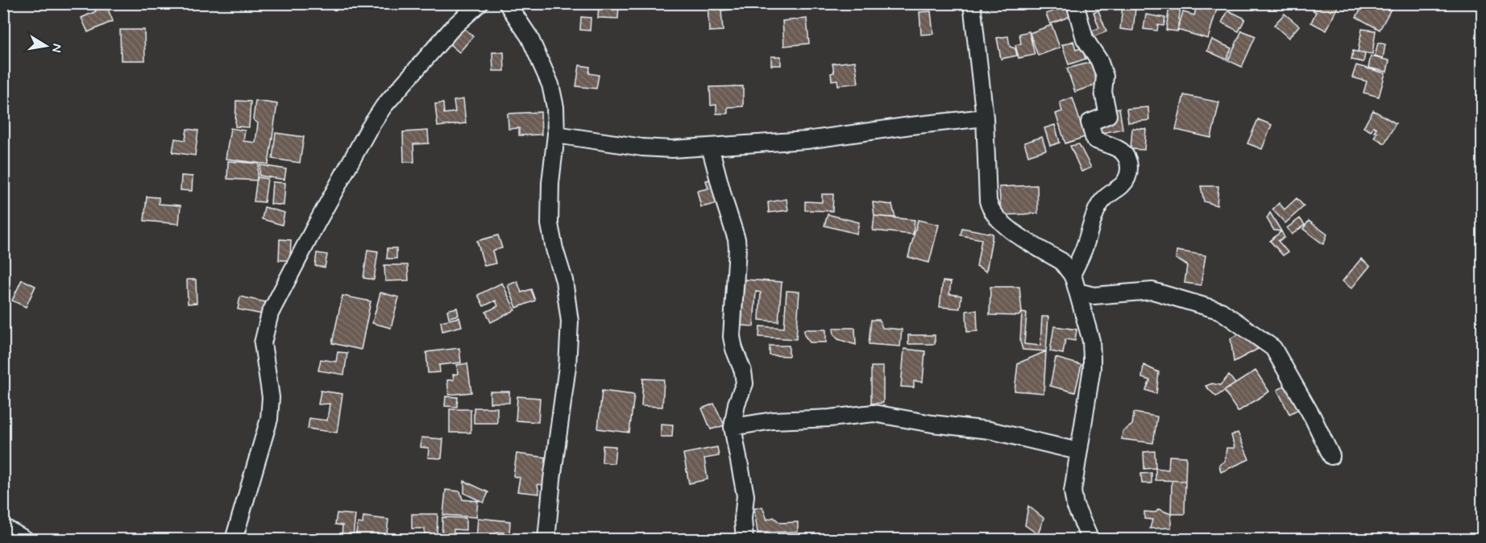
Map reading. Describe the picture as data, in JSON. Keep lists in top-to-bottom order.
{
  "north": "right"
}
